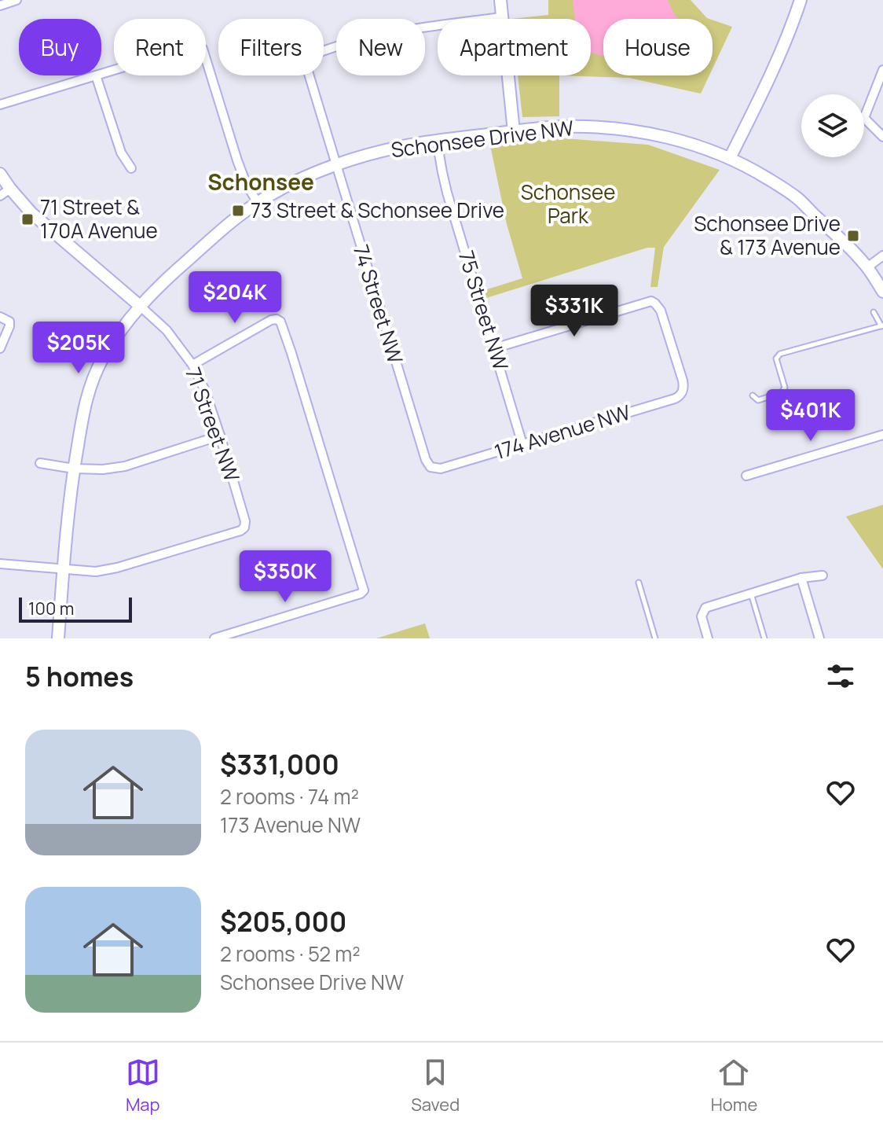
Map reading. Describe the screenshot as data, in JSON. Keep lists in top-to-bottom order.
{
  "streets": {
    "street": [
      "Schonsee Drive NW",
      "74 Street NW",
      "75 Street NW",
      "71 Street NW",
      "174 Avenue NW"
    ]
  },
  "crossings": [
    ["Schonsee Drive NW", "74 Street NW"],
    ["Schonsee Drive NW", "75 Street NW"],
    ["Schonsee Drive NW", "71 Street NW"],
    ["74 Street NW", "174 Avenue NW"],
    ["75 Street NW", "174 Avenue NW"]
  ],
  "districts": ["Schonsee"],
  "parks": ["Schonsee Park"],
  "places": {
    "transit": ["73 Street & Schonsee Drive", "71 Street & 170A Avenue", "Schonsee Drive & 173 Avenue"]
  },
  "scale_bar": "100 m",
  "page": {
    "chip": [
      "Buy",
      "Rent",
      "Filters",
      "New",
      "Apartment",
      "House"
    ],
    "price": [
      "$204K",
      "$331K",
      "$205K",
      "$401K",
      "$350K"
    ],
    "scale": "100 m",
    "heading": "5 homes",
    "list": [
      {
        "name": "$331,000",
        "note": "2 rooms · 74 m² · 173 Avenue NW"
      },
      {
        "name": "$205,000",
        "note": "2 rooms · 52 m² · Schonsee Drive NW"
      }
    ],
    "tabs": ["Map", "Saved", "Home"]
  }
}
